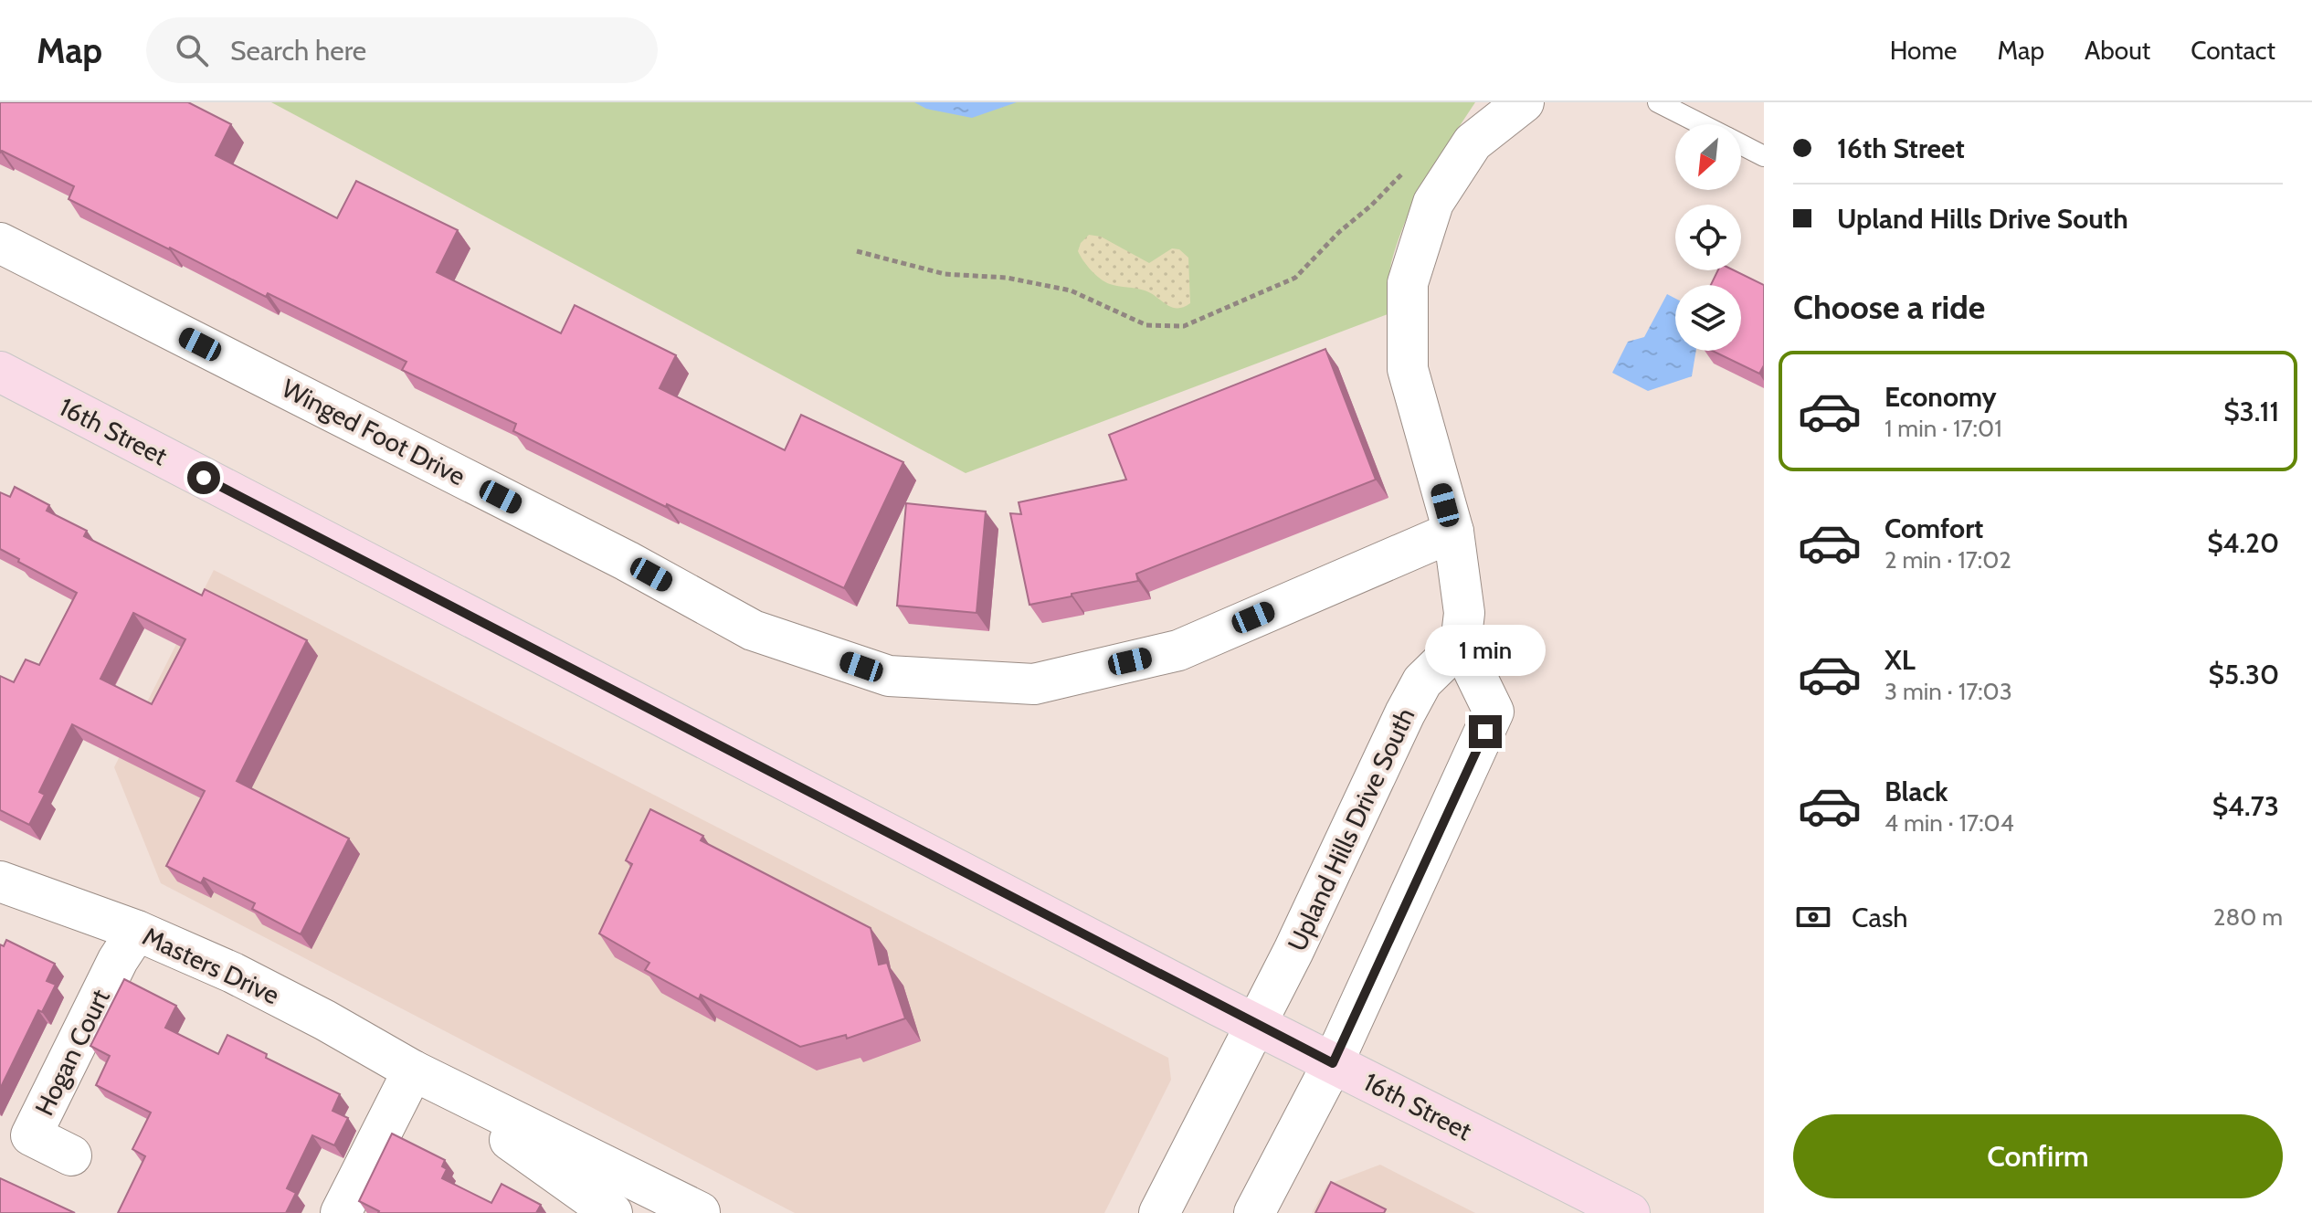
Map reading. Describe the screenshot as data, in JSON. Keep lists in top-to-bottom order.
{
  "streets": {
    "main road": ["16th Street"],
    "street": [
      "Winged Foot Drive",
      "Upland Hills Drive South",
      "Masters Drive",
      "Hogan Court"
    ]
  },
  "crossings": [
    ["16th Street", "Upland Hills Drive South"],
    ["Masters Drive", "Hogan Court"]
  ],
  "north": "bottom left",
  "page": {
    "header": "Map",
    "search": "Search here",
    "nav": [
      "Home",
      "Map",
      "About",
      "Contact"
    ],
    "banner": ["16th Street", "Upland Hills Drive South"],
    "heading": "Choose a ride",
    "list": [
      {
        "name": "Economy",
        "note": "1 min · 17:01",
        "value": "$3.11"
      },
      {
        "name": "Comfort",
        "note": "2 min · 17:02",
        "value": "$4.20"
      },
      {
        "name": "XL",
        "note": "3 min · 17:03",
        "value": "$5.30"
      },
      {
        "name": "Black",
        "note": "4 min · 17:04",
        "value": "$4.73"
      }
    ],
    "bubble": "1 min",
    "pay": ["Cash", "280 m"],
    "buttons": "Confirm"
  }
}
